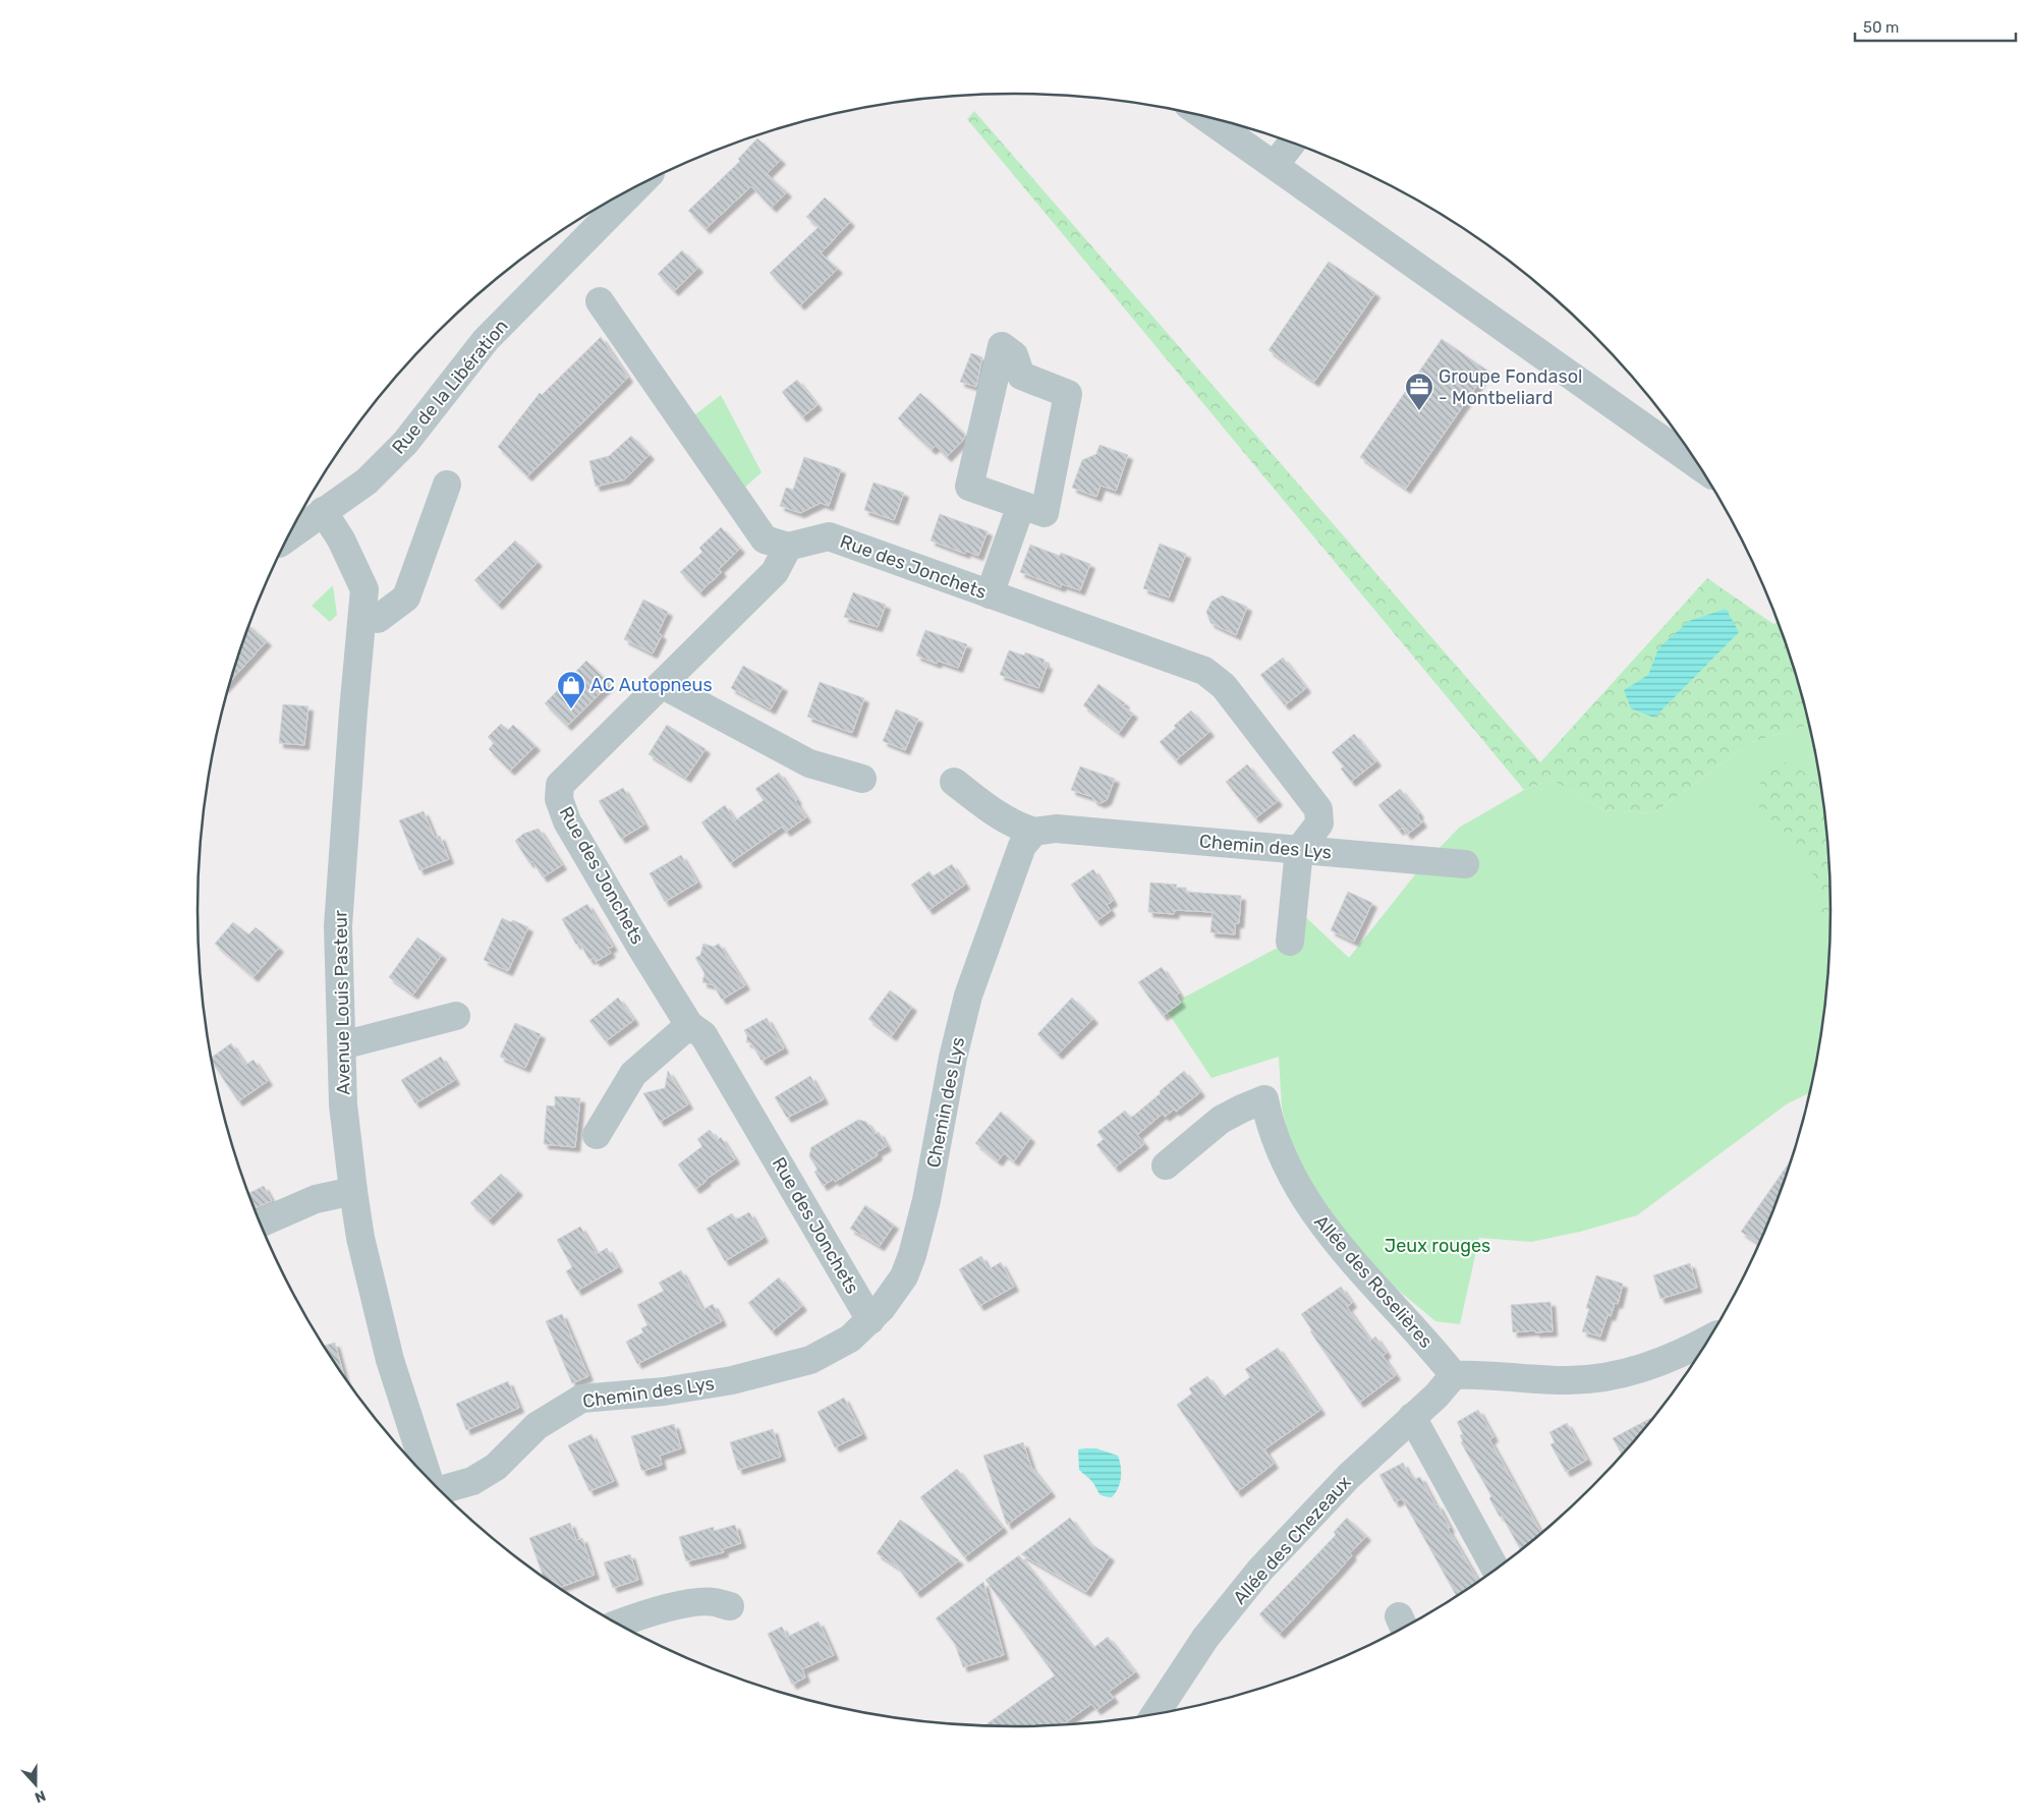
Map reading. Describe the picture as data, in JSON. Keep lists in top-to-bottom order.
{
  "streets": {
    "street": [
      "Rue de la Libération",
      "Rue des Jonchets",
      "Chemin des Lys",
      "Avenue Louis Pasteur",
      "Allée des Roselières",
      "Allée des Chezeaux"
    ]
  },
  "crossings": [
    ["Rue de la Libération", "Avenue Louis Pasteur"],
    ["Rue des Jonchets", "Chemin des Lys"],
    ["Allée des Roselières", "Allée des Chezeaux"]
  ],
  "parks": ["Jeux rouges"],
  "places": {
    "office": ["Groupe Fondasol - Montbeliard"],
    "shop": ["AC Autopneus"]
  },
  "scale_bar": "50 m",
  "north": "bottom"
}
